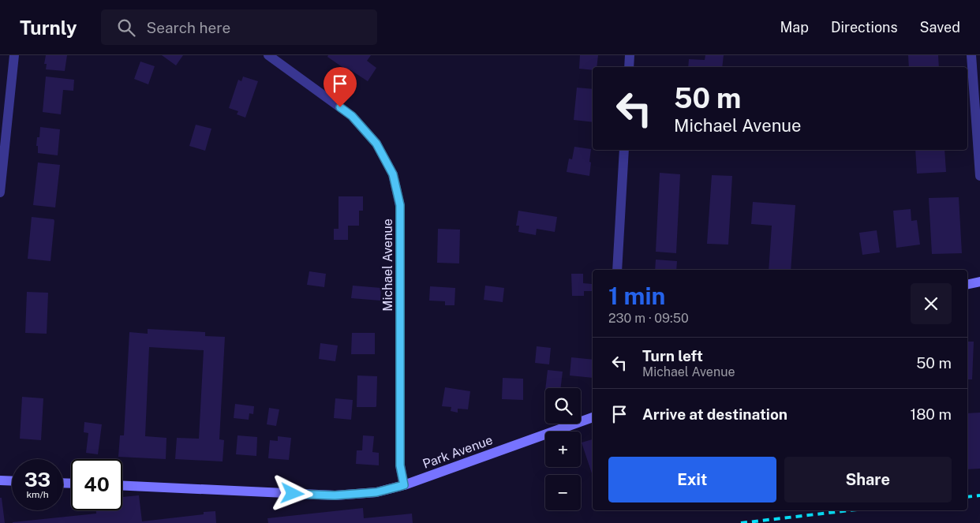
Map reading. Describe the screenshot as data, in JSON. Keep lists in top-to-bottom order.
{
  "streets": {
    "street": ["Michael Avenue", "Park Avenue"]
  },
  "crossings": [
    ["Michael Avenue", "Park Avenue"]
  ],
  "page": {
    "header": "Turnly",
    "search": "Search here",
    "nav": ["Map", "Directions", "Saved"],
    "turn": ["50 m", "Michael Avenue"],
    "heading": ["1 min", "230 m · 09:50"],
    "list": [
      {
        "name": "Turn left",
        "note": "Michael Avenue",
        "value": "50 m"
      },
      {
        "name": "Arrive at destination",
        "value": "180 m"
      }
    ],
    "map_buttons": ["+", "−"],
    "buttons": ["Exit", "Share"],
    "speed": "33 km/h",
    "limit": "40"
  }
}
